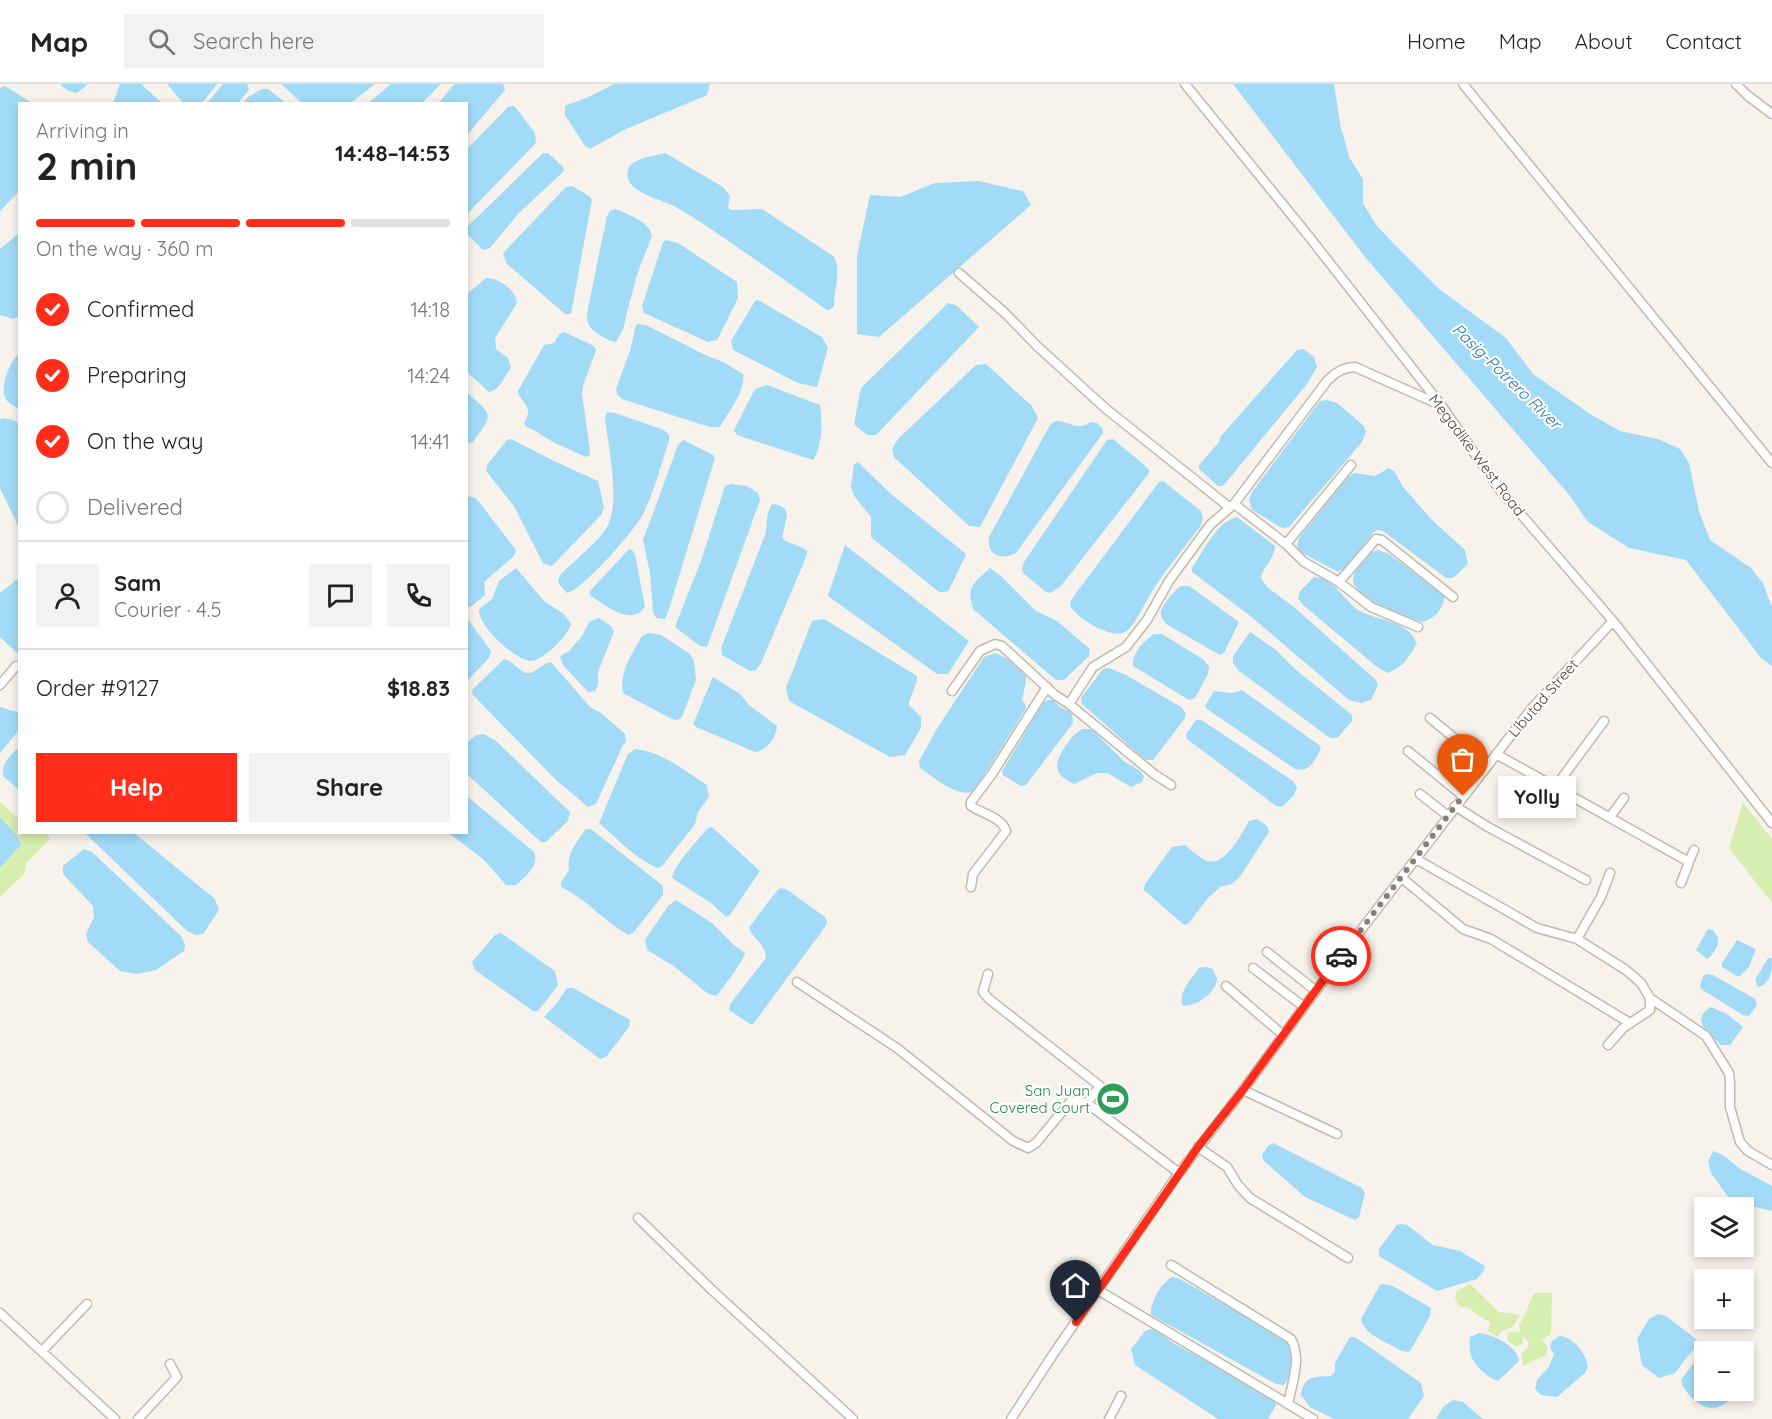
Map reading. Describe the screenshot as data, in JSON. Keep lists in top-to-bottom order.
{
  "streets": {
    "street": ["Megadike West Road", "Libutad Street"]
  },
  "crossings": [
    ["Megadike West Road", "Libutad Street"]
  ],
  "water": ["Pasig-Potrero River"],
  "places": {
    "other": ["Yolly"],
    "sports": ["San Juan Covered Court"]
  },
  "page": {
    "header": "Map",
    "search": "Search here",
    "nav": [
      "Home",
      "Map",
      "About",
      "Contact"
    ],
    "heading": ["2 min", "Arriving in", "14:48–14:53"],
    "panel": [
      "Sam",
      "Courier · 4.5",
      "Order #9127",
      "$18.83"
    ],
    "bar": "On the way · 360 m",
    "list": [
      ["Confirmed", "14:18"],
      ["Preparing", "14:24"],
      ["On the way", "14:41"],
      "Delivered"
    ],
    "buttons": ["Help", "Share"],
    "bubble": "Yolly",
    "map_buttons": ["+", "−"]
  }
}
